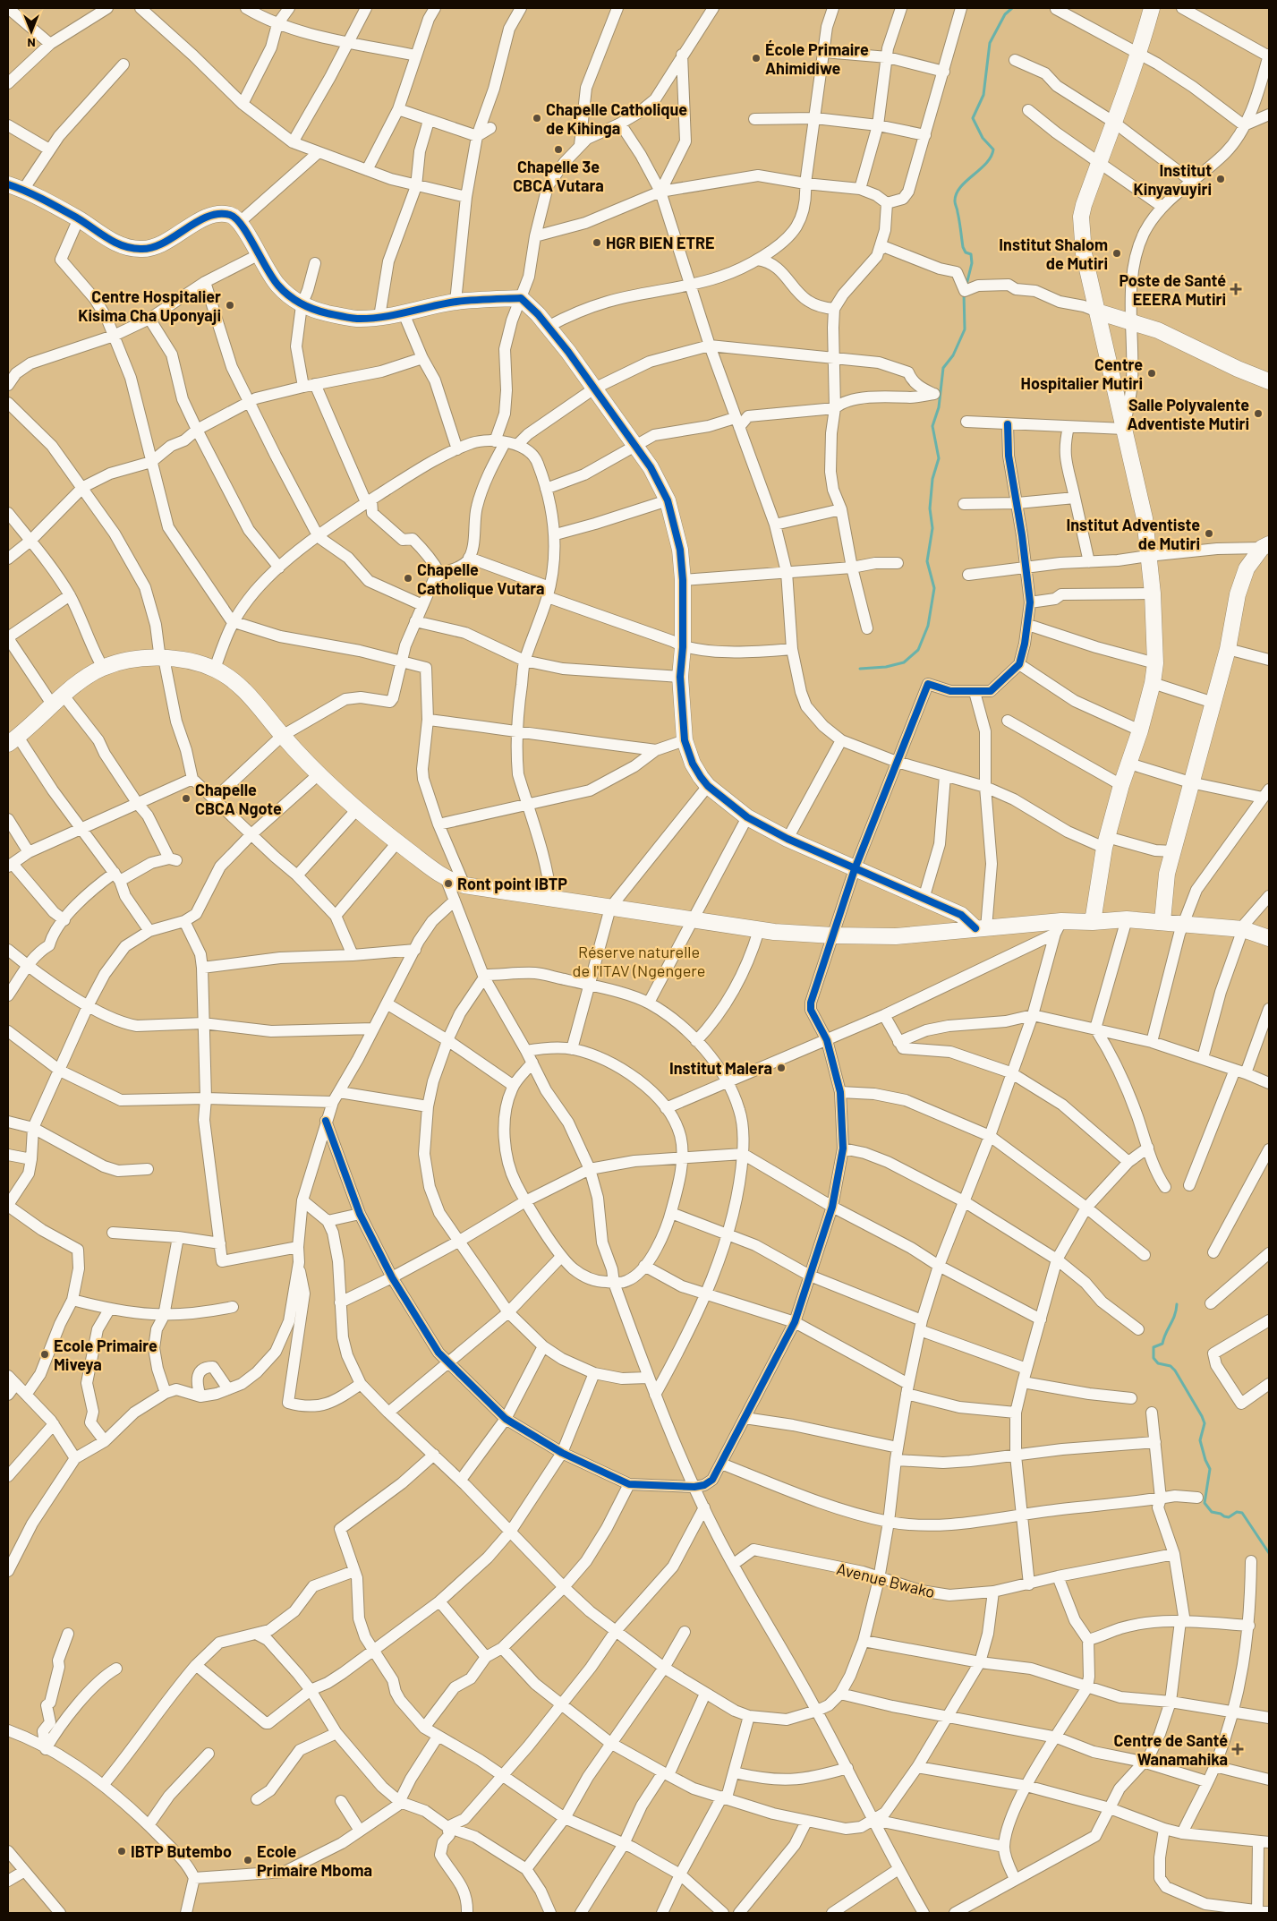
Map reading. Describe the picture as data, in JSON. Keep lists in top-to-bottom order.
{
  "streets": {
    "street": ["Avenue Bwako"]
  },
  "parks": ["Réserve naturelle de l'ITAV (Ngengere"],
  "places": {
    "other": [
      "École Primaire Ahimidiwe",
      "Chapelle Catholique de Kihinga",
      "Chapelle 3e CBCA Vutara",
      "Institut Kinyavuyiri",
      "HGR BIEN ETRE",
      "Institut Shalom de Mutiri",
      "Centre Hospitalier Kisima Cha Uponyaji",
      "Centre Hospitalier Mutiri",
      "Salle Polyvalente Adventiste Mutiri",
      "Institut Adventiste de Mutiri",
      "Chapelle Catholique Vutara",
      "Chapelle CBCA Ngote",
      "Ront point IBTP",
      "Institut Malera",
      "Ecole Primaire Miveya",
      "IBTP Butembo",
      "Ecole Primaire Mboma"
    ],
    "health": ["Poste de Santé EEERA Mutiri", "Centre de Santé Wanamahika"]
  },
  "north": "bottom"
}
